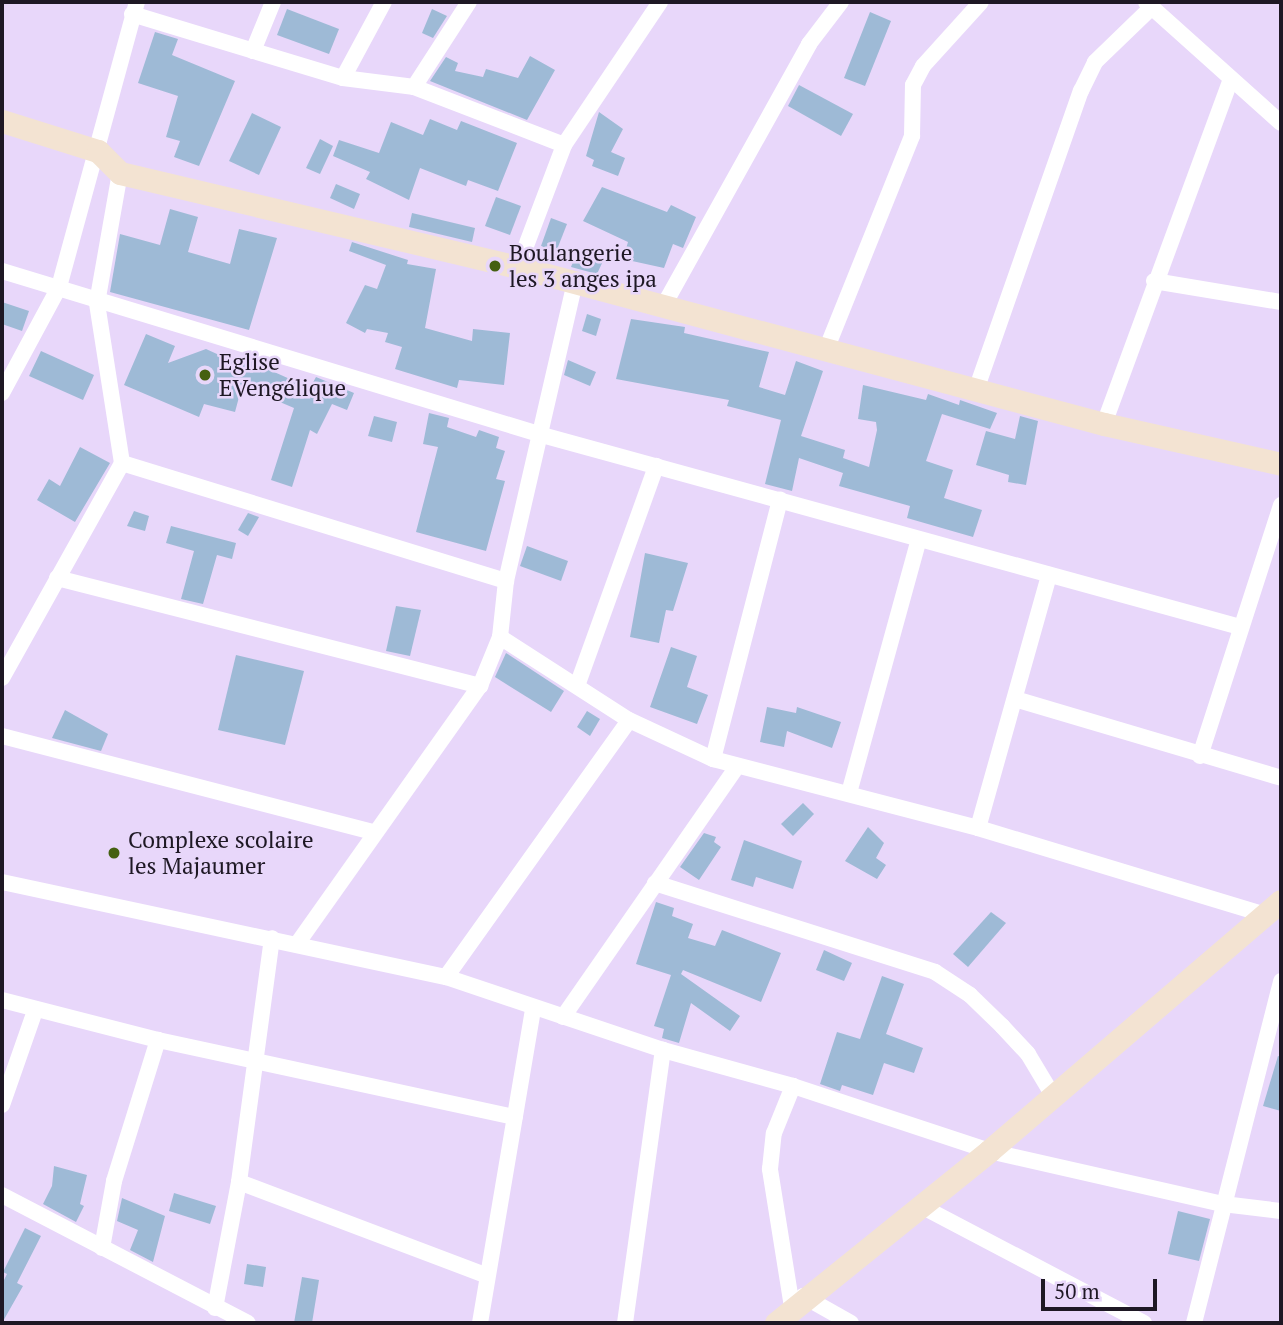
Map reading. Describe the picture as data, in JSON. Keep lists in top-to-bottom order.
{
  "places": ["Boulangerie les 3 anges ipa", "Eglise EVengélique", "Complexe scolaire les Majaumer"],
  "scale_bar": "50 m"
}
